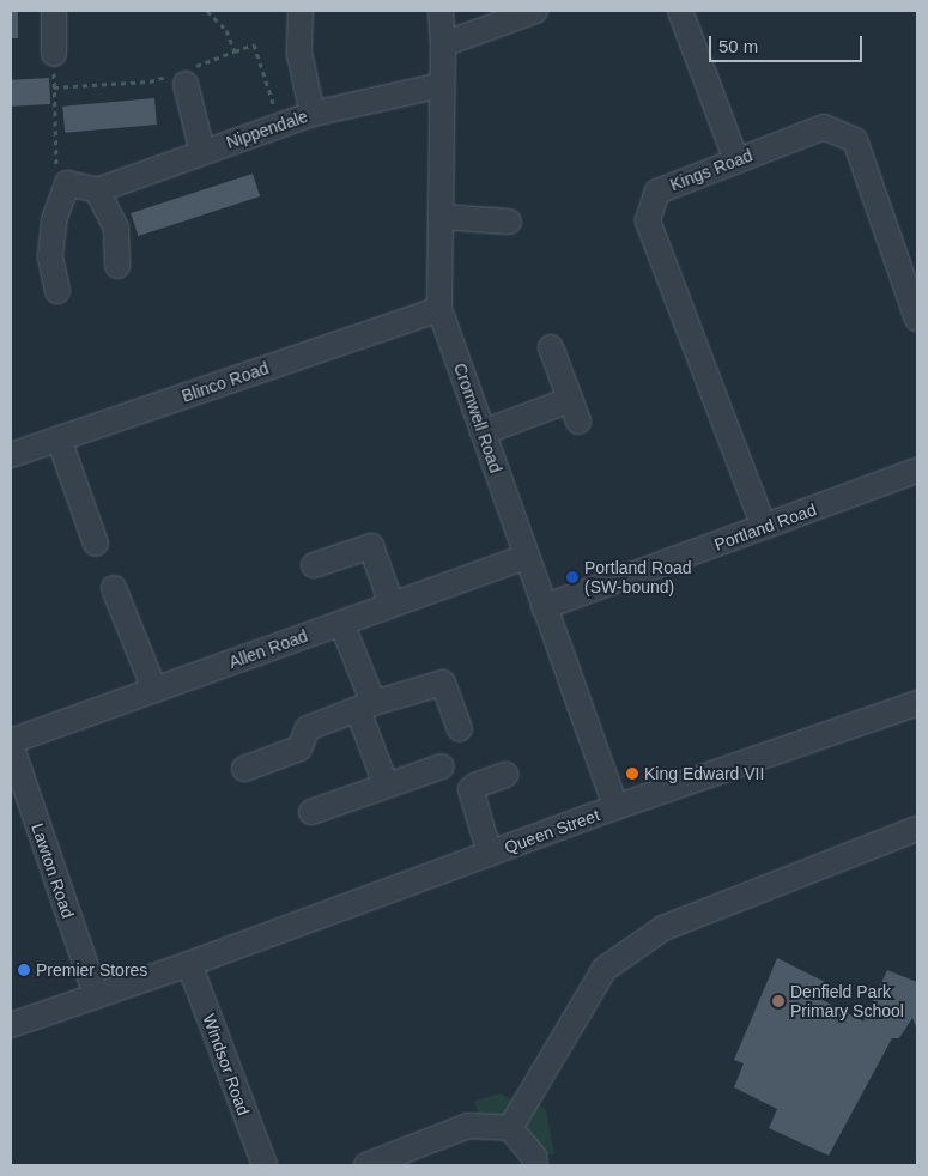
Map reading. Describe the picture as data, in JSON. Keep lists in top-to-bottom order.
{
  "streets": {
    "street": [
      "Nippendale",
      "Kings Road",
      "Blinco Road",
      "Cromwell Road",
      "Portland Road",
      "Allen Road",
      "Queen Street",
      "Lawton Road",
      "Windsor Road"
    ]
  },
  "crossings": [
    ["Nippendale", "Cromwell Road"],
    ["Kings Road", "Portland Road"],
    ["Blinco Road", "Cromwell Road"],
    ["Cromwell Road", "Portland Road"],
    ["Cromwell Road", "Allen Road"],
    ["Cromwell Road", "Queen Street"],
    ["Allen Road", "Lawton Road"],
    ["Queen Street", "Lawton Road"],
    ["Queen Street", "Windsor Road"]
  ],
  "places": [
    "Portland Road (SW-bound)",
    "King Edward VII",
    "Premier Stores",
    "Denfield Park Primary School"
  ],
  "scale_bar": "50 m"
}
